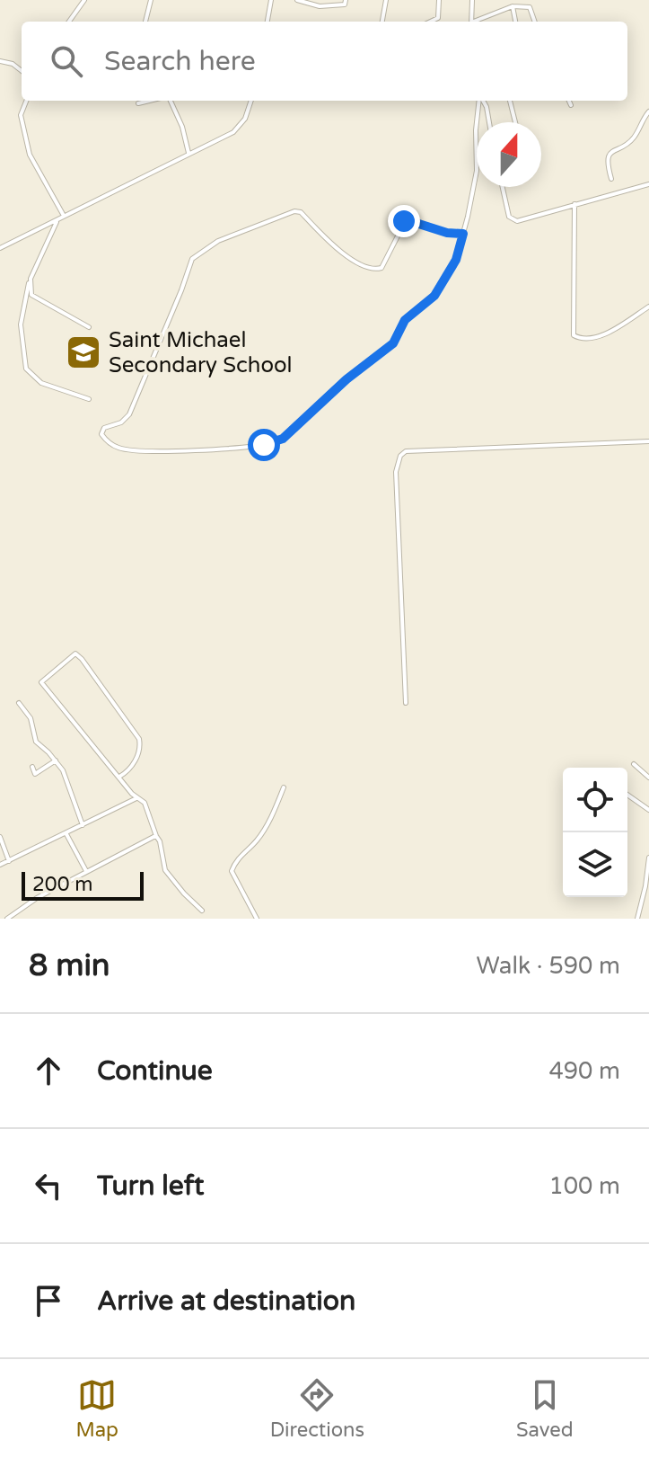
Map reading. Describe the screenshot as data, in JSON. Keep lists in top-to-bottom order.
{
  "places": {
    "school or university": ["Saint Michael Secondary School"]
  },
  "scale_bar": "200 m",
  "north": "top",
  "page": {
    "search": "Search here",
    "scale": "200 m",
    "heading": ["8 min", "Walk · 590 m"],
    "list": [
      ["Continue", "490 m"],
      ["Turn left", "100 m"],
      "Arrive at destination"
    ],
    "nav": ["Map", "Directions", "Saved"]
  }
}
